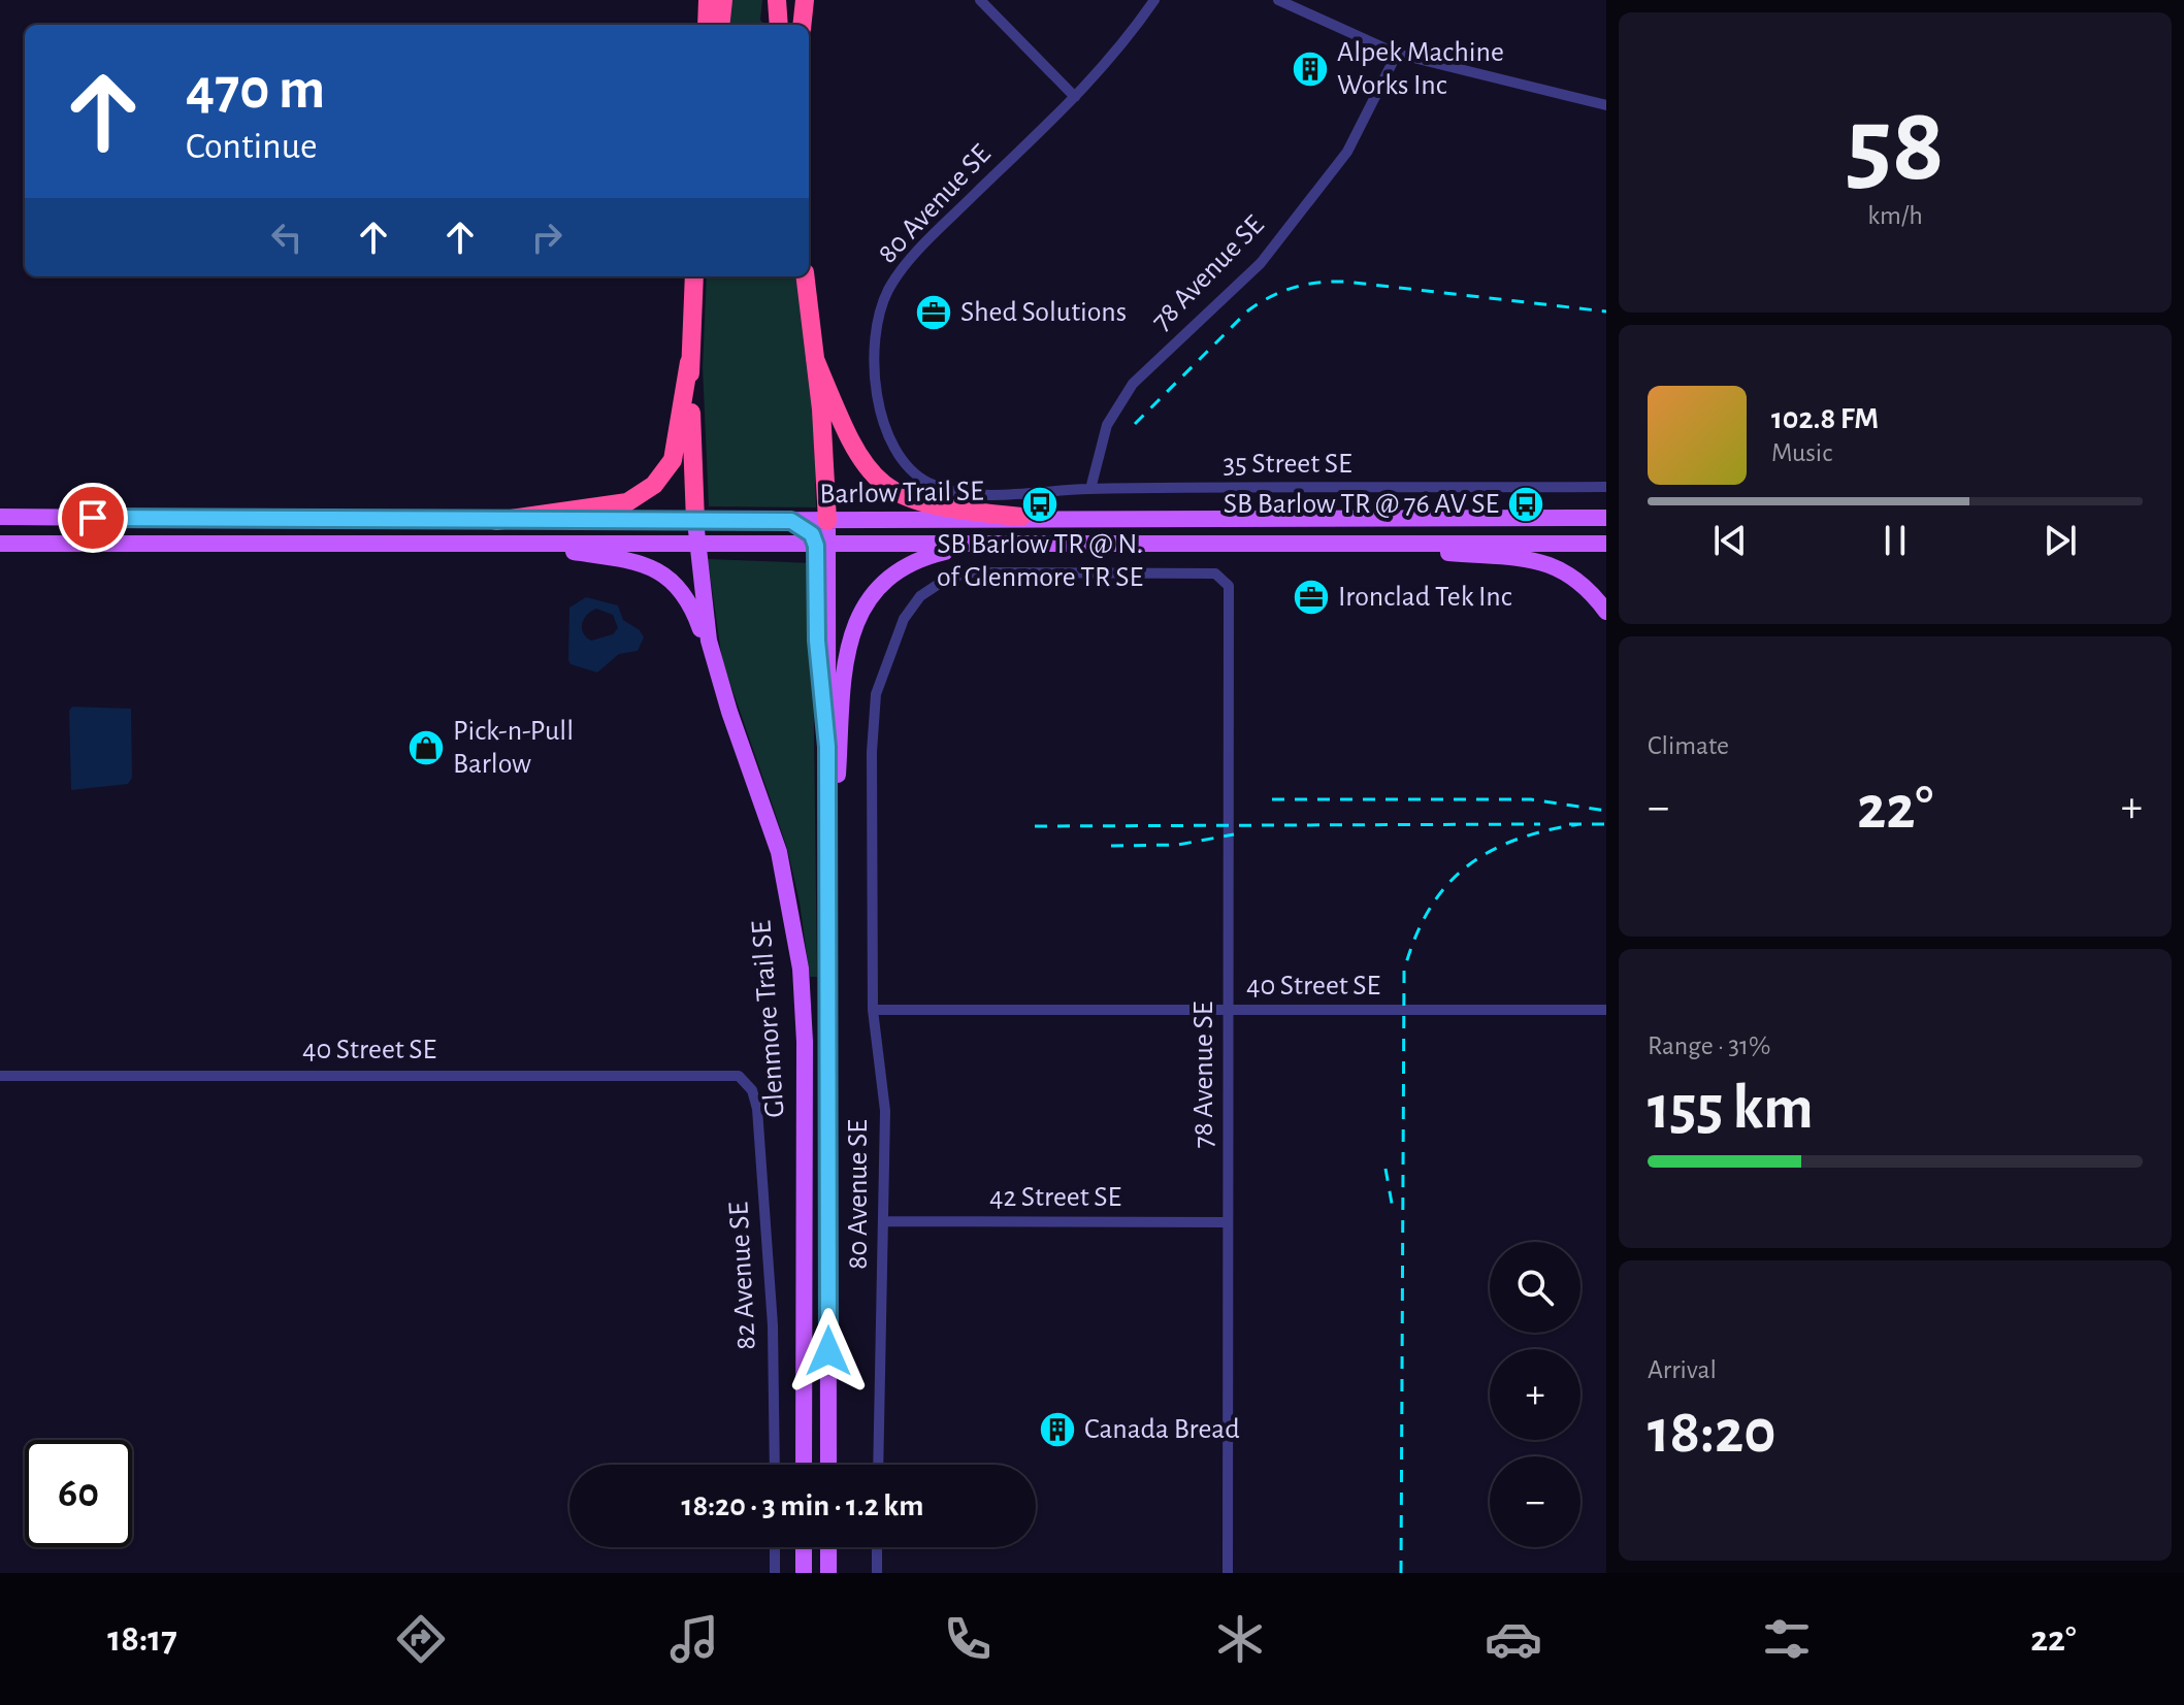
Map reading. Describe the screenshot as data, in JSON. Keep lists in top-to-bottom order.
{
  "streets": {
    "highway": ["Glenmore Trail SE"],
    "main road": ["Barlow Trail SE"],
    "street": [
      "80 Avenue SE",
      "78 Avenue SE",
      "35 Street SE",
      "40 Street SE",
      "42 Street SE",
      "82 Avenue SE"
    ]
  },
  "crossings": [
    ["80 Avenue SE", "78 Avenue SE"],
    ["80 Avenue SE", "35 Street SE"],
    ["80 Avenue SE", "40 Street SE"],
    ["80 Avenue SE", "42 Street SE"],
    ["78 Avenue SE", "35 Street SE"],
    ["78 Avenue SE", "40 Street SE"],
    ["78 Avenue SE", "42 Street SE"],
    ["Barlow Trail SE", "Glenmore Trail SE"],
    ["40 Street SE", "82 Avenue SE"]
  ],
  "places": {
    "building": ["Alpek Machine Works Inc", "Canada Bread"],
    "office": ["Shed Solutions", "Ironclad Tek Inc"],
    "bus stop": ["SB Barlow TR @ N. of Glenmore TR SE", "SB Barlow TR @ 76 AV SE"],
    "shop": ["Pick-n-Pull Barlow"]
  },
  "page": {
    "tile": [
      ["58", "km/h"],
      "Climate",
      ["Range · 31%", "155 km"],
      ["Arrival", "18:20"]
    ],
    "turn": ["470 m", "Continue"],
    "song": ["102.8 FM", "Music"],
    "heat": ["−", "22°", "+"],
    "map_buttons": ["+", "−"],
    "limit": "60",
    "trip": "18:20 · 3 min · 1.2 km",
    "tabs": ["18:17", "22°"]
  }
}
